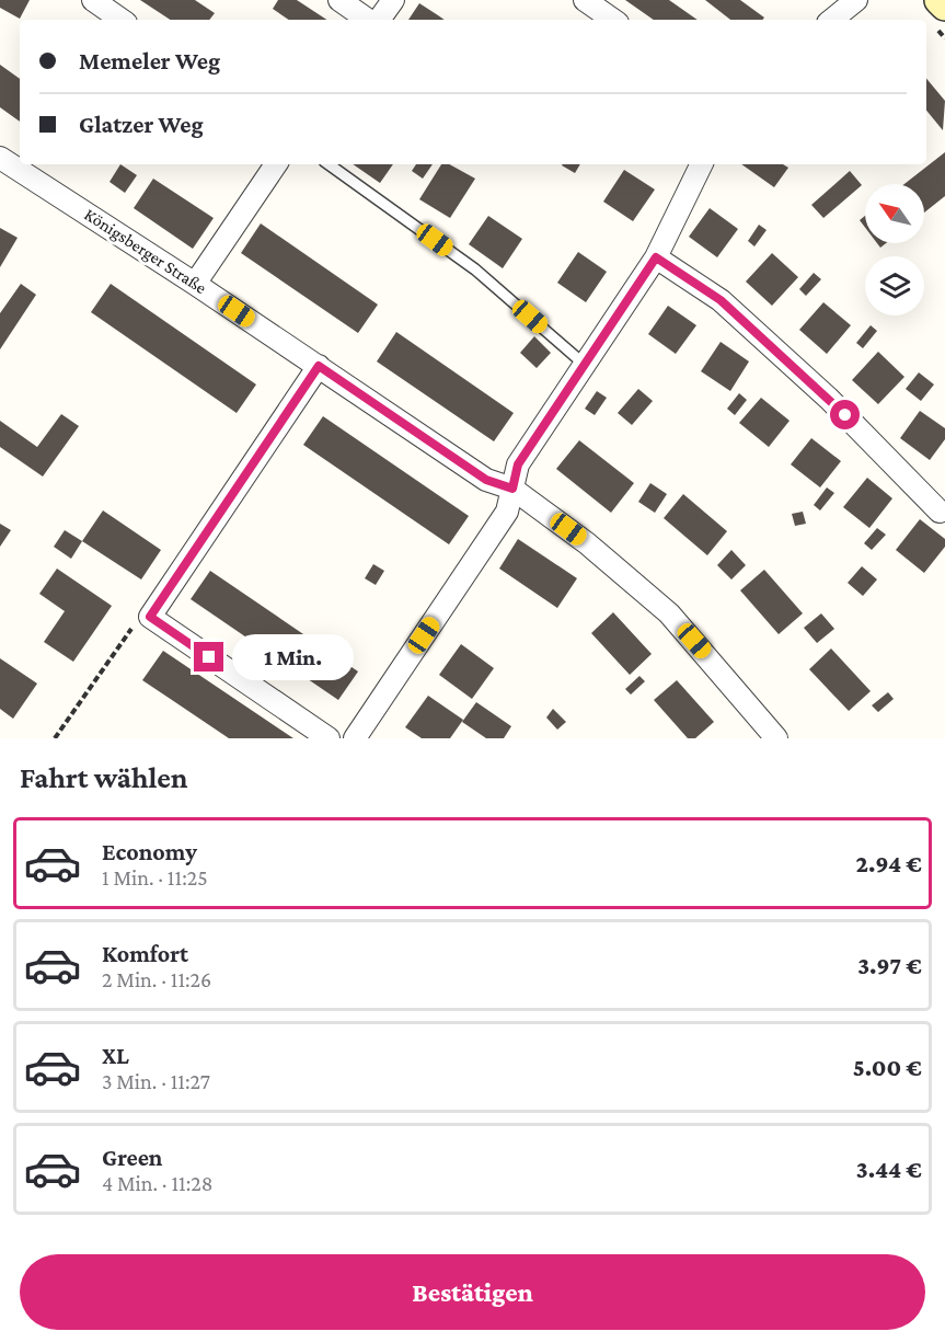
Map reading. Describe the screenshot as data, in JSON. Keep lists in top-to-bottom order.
{
  "streets": {
    "street": ["Königsberger Straße"]
  },
  "north": "top left",
  "page": {
    "banner": ["Memeler Weg", "Glatzer Weg"],
    "bubble": "1 Min.",
    "heading": "Fahrt wählen",
    "list": [
      {
        "name": "Economy",
        "note": "1 Min. · 11:25",
        "value": "2.94 €"
      },
      {
        "name": "Komfort",
        "note": "2 Min. · 11:26",
        "value": "3.97 €"
      },
      {
        "name": "XL",
        "note": "3 Min. · 11:27",
        "value": "5.00 €"
      },
      {
        "name": "Green",
        "note": "4 Min. · 11:28",
        "value": "3.44 €"
      }
    ],
    "buttons": "Bestätigen"
  }
}
